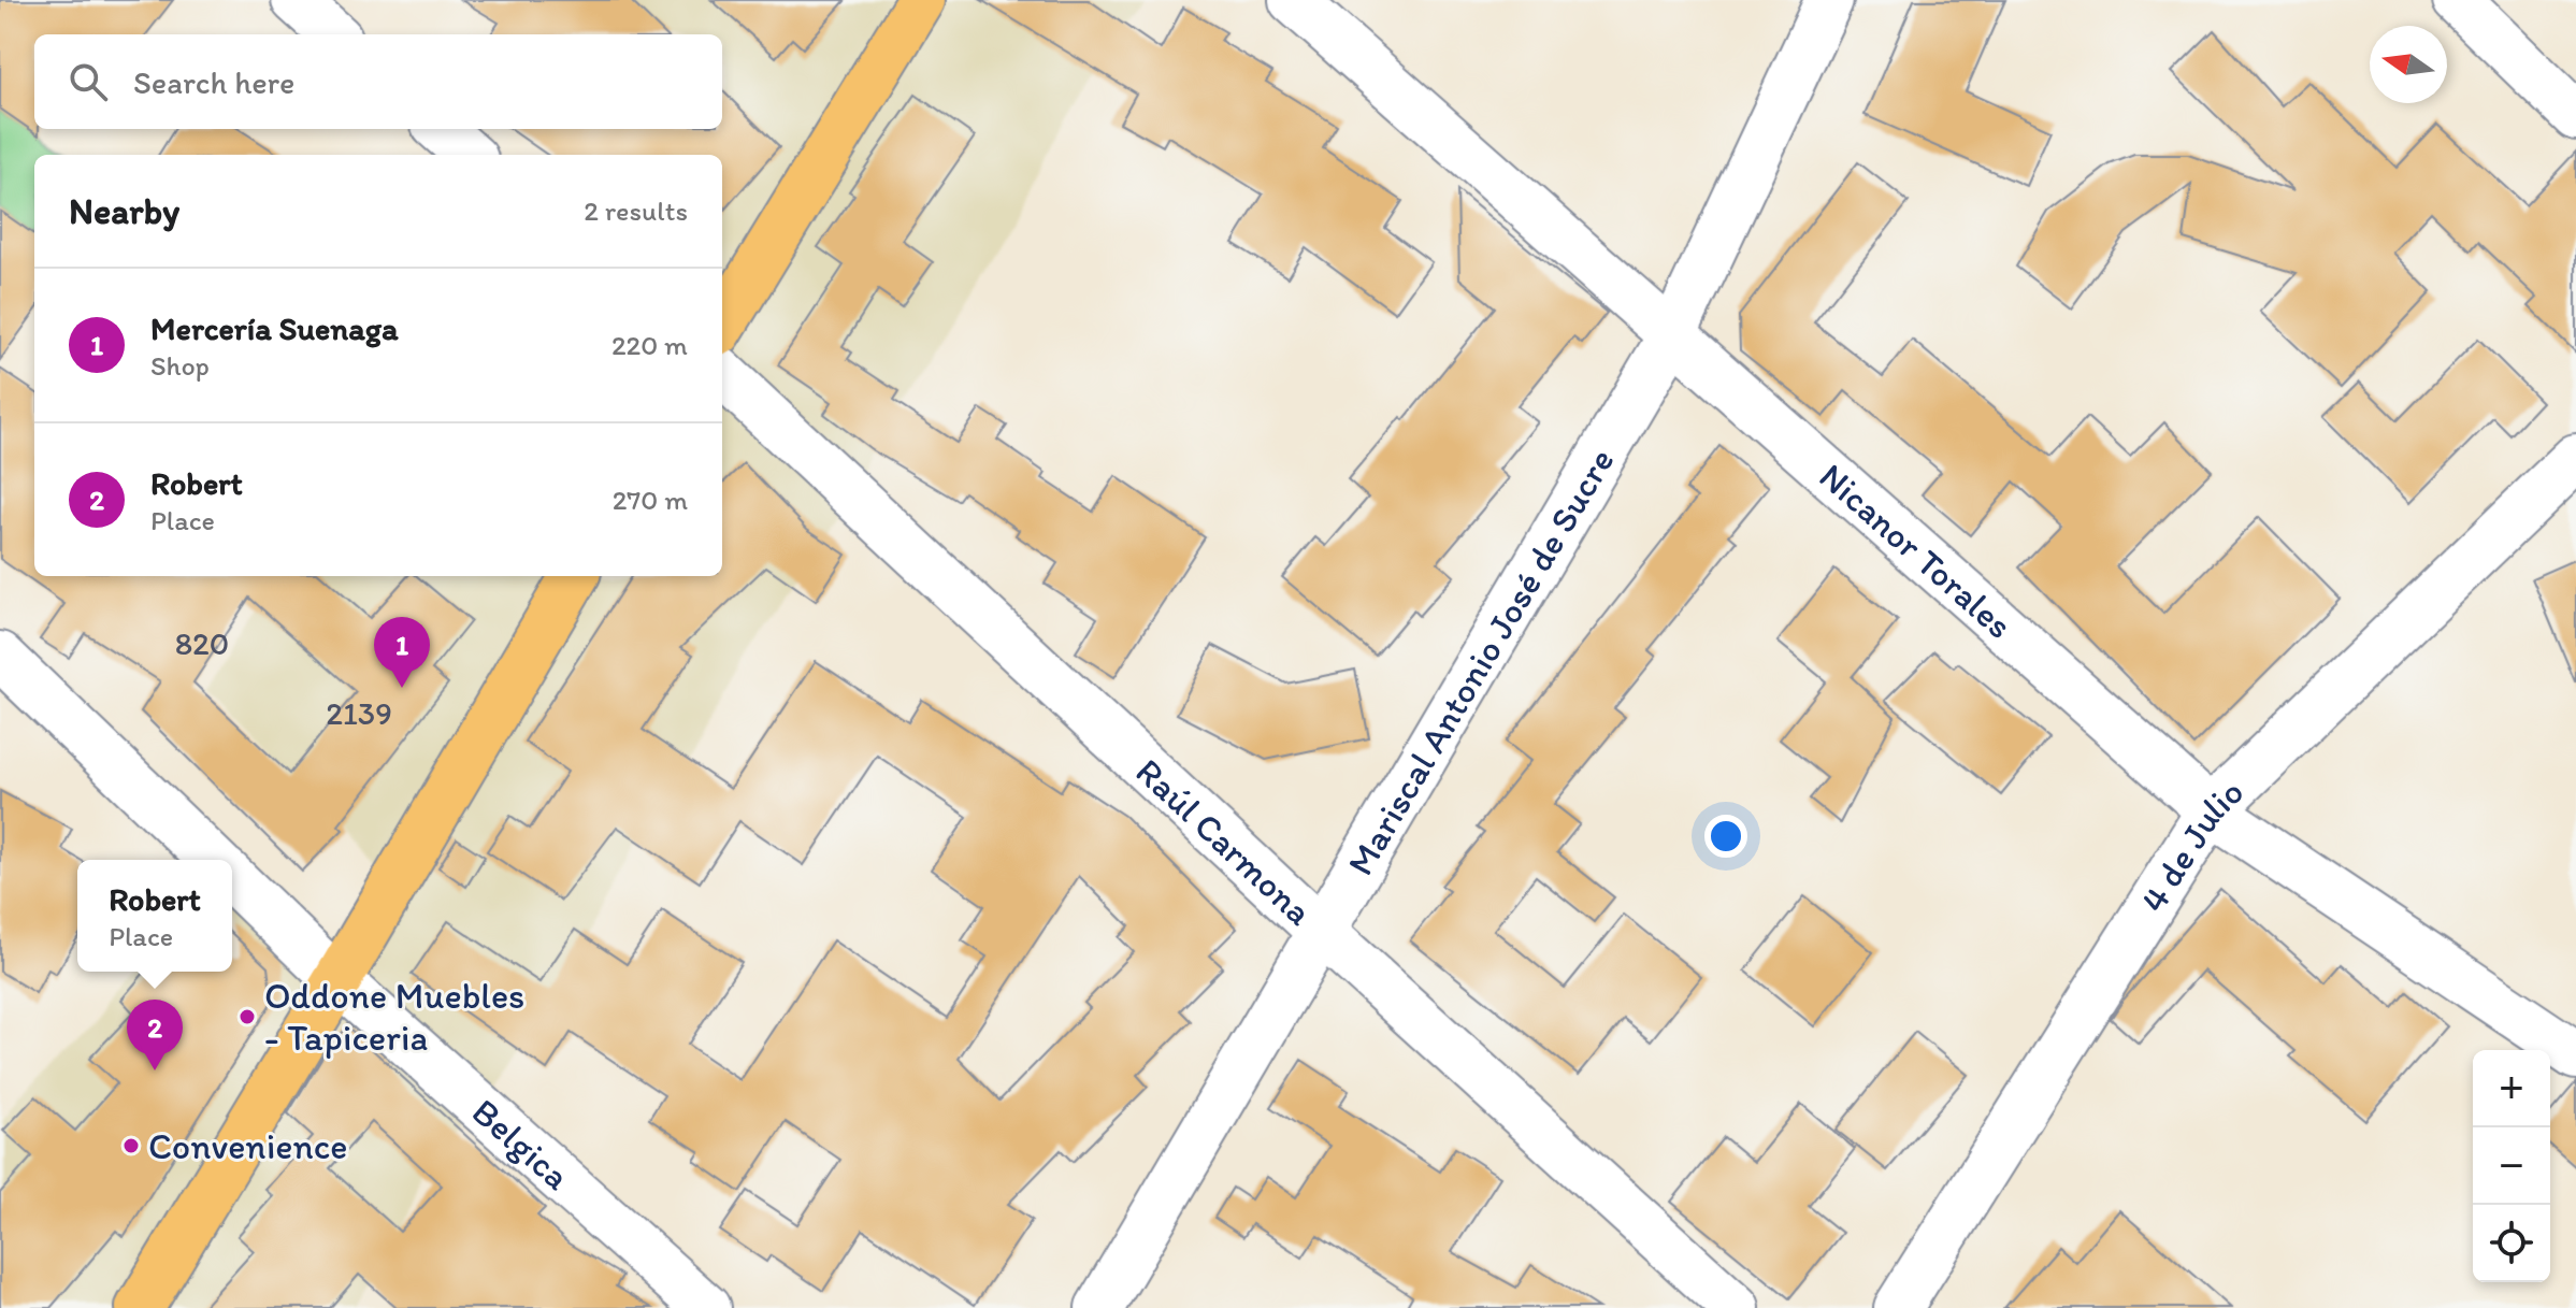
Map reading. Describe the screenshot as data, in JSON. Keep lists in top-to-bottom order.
{
  "streets": {
    "street": [
      "Nicanor Torales",
      "Mariscal Antonio José de Sucre",
      "Raúl Carmona",
      "4 de Julio",
      "Belgica"
    ]
  },
  "crossings": [
    ["Nicanor Torales", "Mariscal Antonio José de Sucre"],
    ["Nicanor Torales", "4 de Julio"],
    ["Mariscal Antonio José de Sucre", "Raúl Carmona"]
  ],
  "places": ["Oddone Muebles - Tapiceria", "Convenience"],
  "house_numbers": ["820", "2139"],
  "north": "left",
  "page": {
    "search": "Search here",
    "heading": ["Nearby", "2 results"],
    "list": [
      {
        "mark": "1",
        "name": "Mercería Suenaga",
        "note": "Shop",
        "value": "220 m"
      },
      {
        "mark": "2",
        "name": "Robert",
        "note": "Place",
        "value": "270 m"
      }
    ],
    "pins": ["1", "2"],
    "popup": ["Robert", "Place"],
    "map_buttons": ["+", "−"]
  }
}
